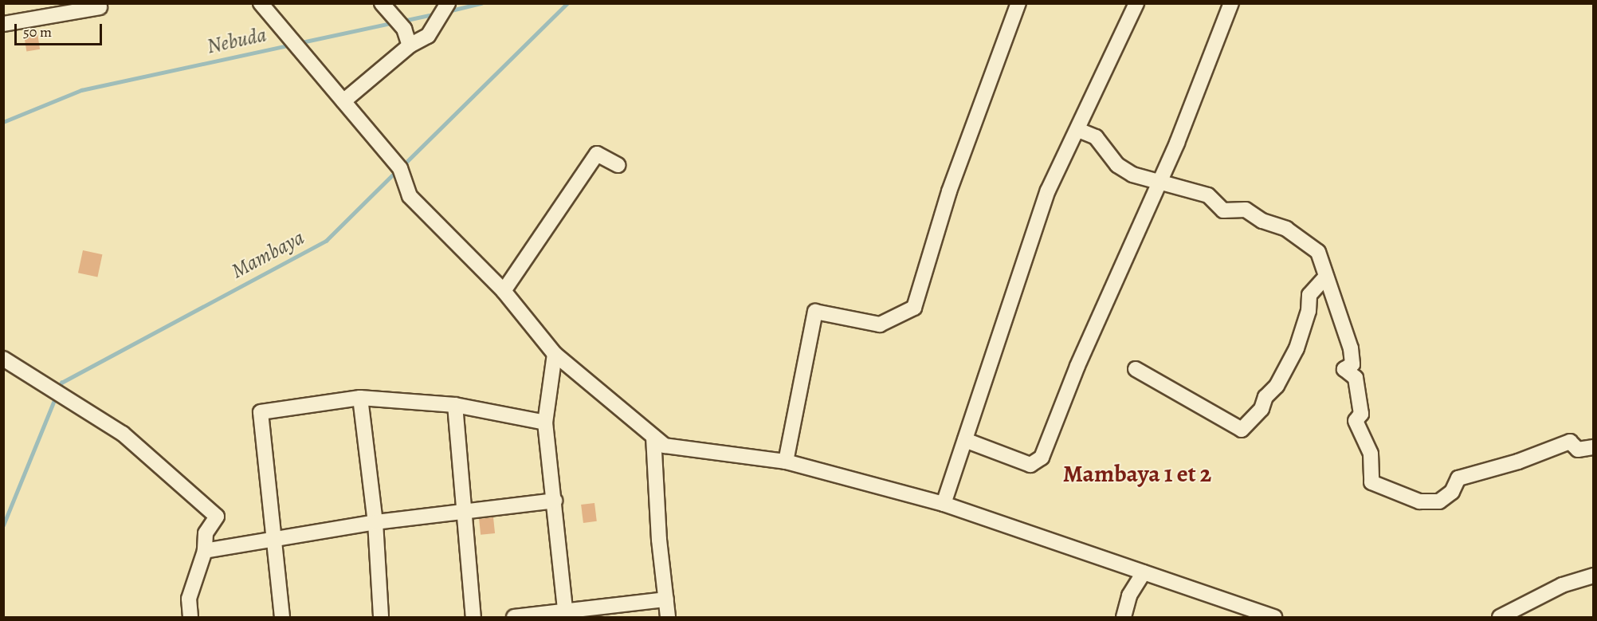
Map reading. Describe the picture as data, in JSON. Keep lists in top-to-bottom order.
{
  "districts": ["Mambaya 1 et 2"],
  "water": ["Nebuda", "Mambaya"],
  "scale_bar": "50 m"
}
